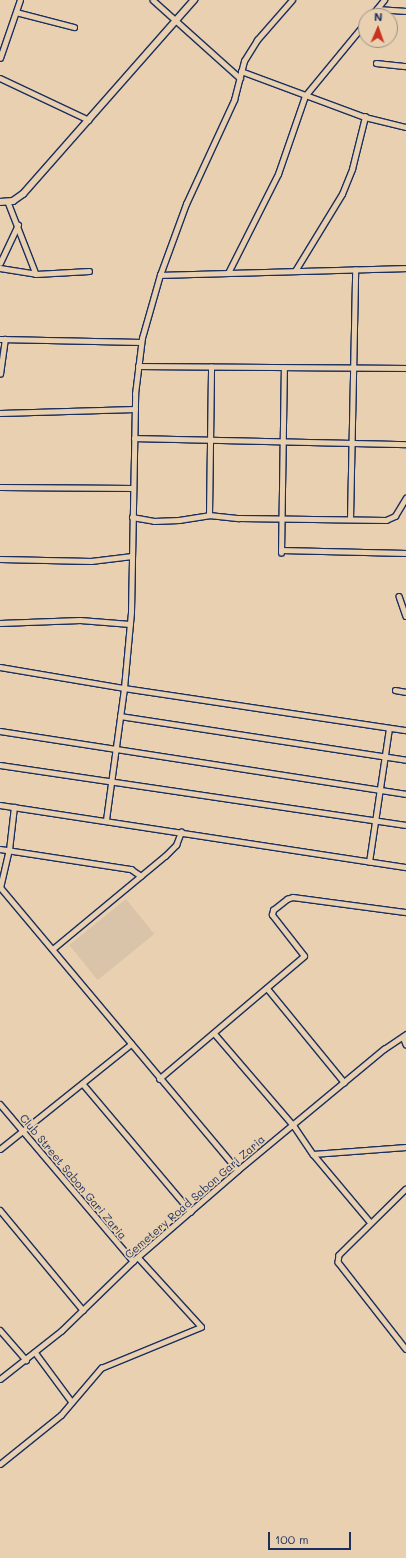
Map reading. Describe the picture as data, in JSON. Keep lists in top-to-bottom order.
{
  "streets": {
    "street": ["Club Street Sabon Gari Zaria", "Cemetery Road Sabon Gari Zaria"]
  },
  "crossings": [
    ["Club Street Sabon Gari Zaria", "Cemetery Road Sabon Gari Zaria"]
  ],
  "scale_bar": "100 m",
  "north": "top"
}
